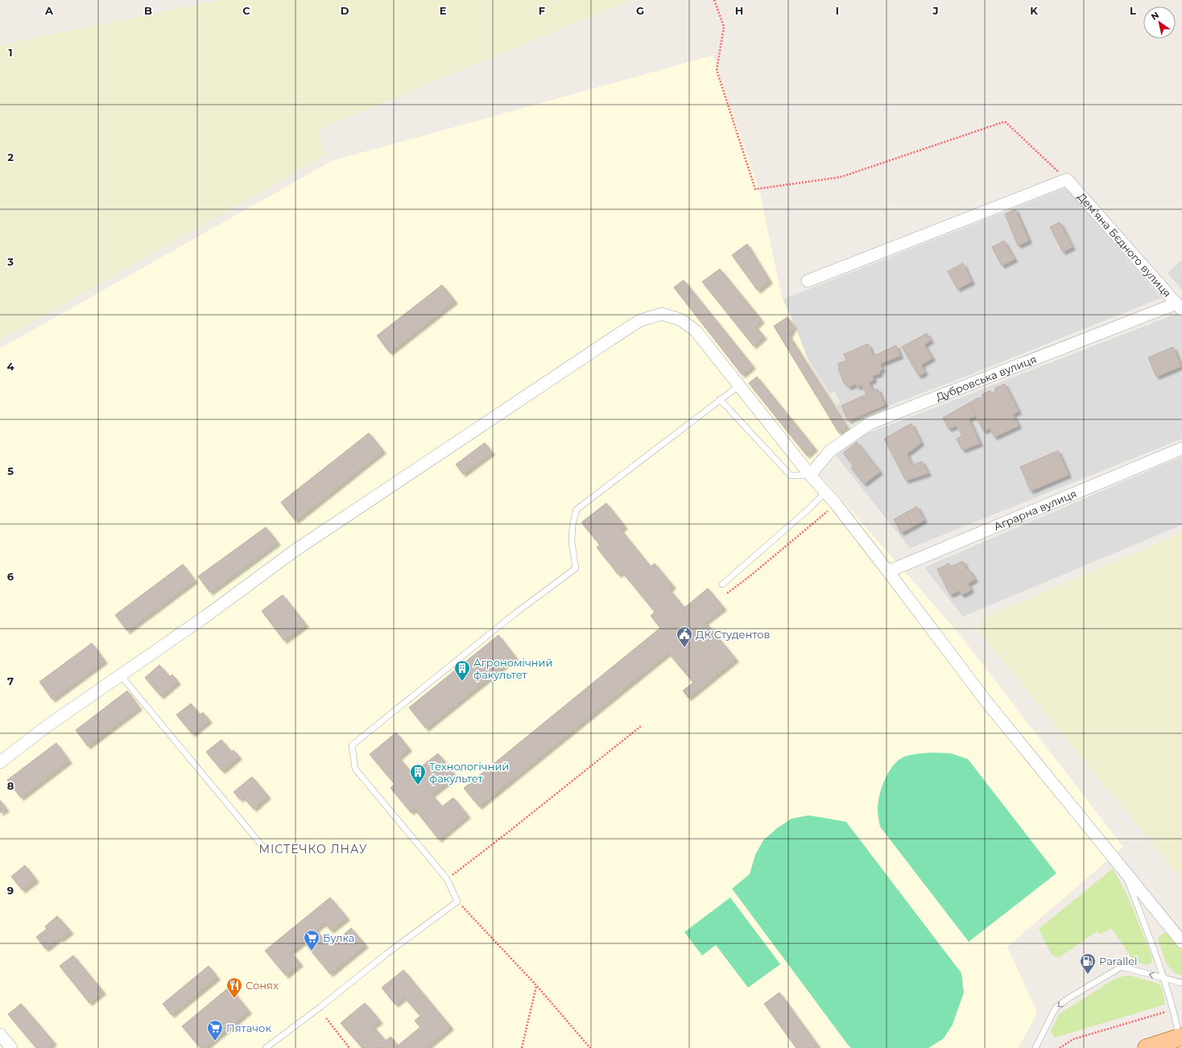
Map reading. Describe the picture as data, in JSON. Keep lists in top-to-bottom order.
{
  "streets": {
    "street": ["Дем’яна Бєдного вулиця", "Дубровська вулиця", "Аграрна вулиця"]
  },
  "crossings": [
    ["Дем’яна Бєдного вулиця", "Дубровська вулиця"]
  ],
  "districts": ["МІСТЕЧКО ЛНАУ"],
  "places": {
    "public building": ["ДК Студентов"],
    "building": ["Агрономічний факультет", "Технологічний факультет"],
    "supermarket": ["Булка", "Пятачок"],
    "fuel station": ["Parallel"],
    "restaurant": ["Сонях"]
  },
  "north": "top left",
  "grid": {
    "columns": [
      "A",
      "B",
      "C",
      "D",
      "E",
      "F",
      "G",
      "H",
      "I",
      "J",
      "K",
      "L"
    ],
    "rows": [
      "1",
      "2",
      "3",
      "4",
      "5",
      "6",
      "7",
      "8",
      "9"
    ]
  }
}
